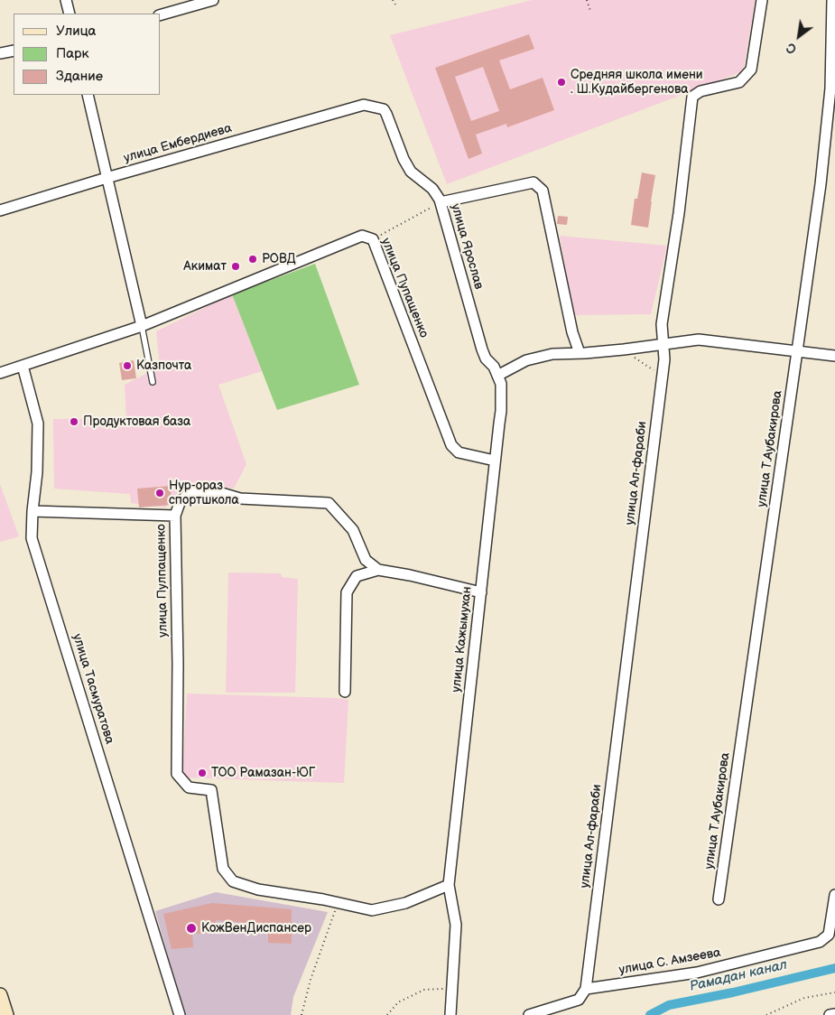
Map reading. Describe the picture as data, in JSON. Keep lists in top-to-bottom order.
{
  "streets": {
    "street": [
      "улица Ембердиева",
      "улица Ярослав",
      "улица Пупащенко",
      "улица Т.Аубакирова",
      "улица Ал-фараби",
      "улица Пулпащенко",
      "улица Кажымухан",
      "улица Тасмуратова",
      "улица С. Амзеева"
    ]
  },
  "crossings": [
    ["улица Ембердиева", "улица Ярослав"],
    ["улица Ярослав", "улица Кажымухан"],
    ["улица Пупащенко", "улица Кажымухан"],
    ["улица Пупащенко", "улица Тасмуратова"],
    ["улица Ал-фараби", "улица С. Амзеева"]
  ],
  "water": ["Рамадан канал"],
  "places": [
    "Средняя школа имени . Ш.Кудайбергенова",
    "РОВД",
    "Акимат",
    "Казпочта",
    "Продуктовая база",
    "Нур-ораз спортшкола",
    "ТОО Рамазан-ЮГ",
    "КожВенДиспансер"
  ],
  "legend": ["Улица", "Парк", "Здание"],
  "north": "bottom left"
}
